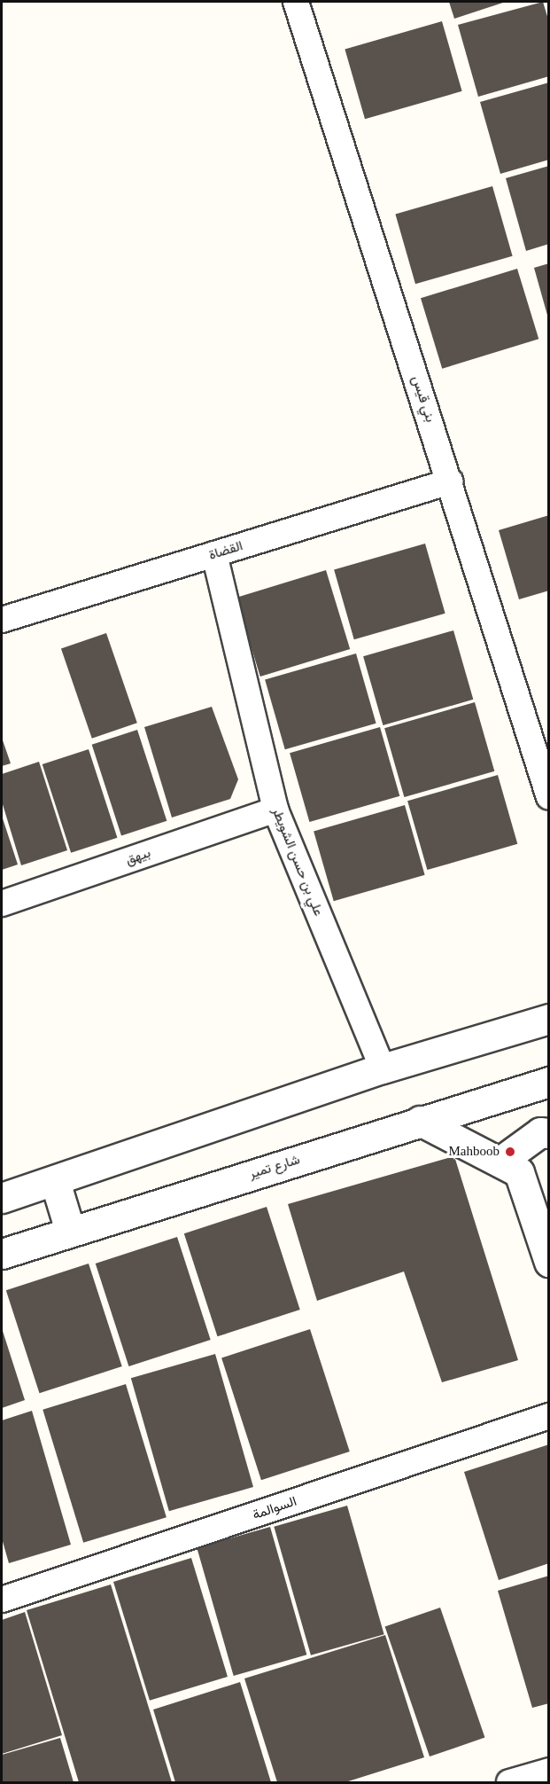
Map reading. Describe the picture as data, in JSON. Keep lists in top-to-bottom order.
{
  "streets": {
    "street": [
      "بني قيس",
      "القضاة",
      "بيهق",
      "علي بن حسن الشويطر",
      "شارع تمير",
      "السوالمة"
    ]
  },
  "crossings": [
    ["بني قيس", "القضاة"],
    ["القضاة", "علي بن حسن الشويطر"],
    ["بيهق", "علي بن حسن الشويطر"]
  ],
  "places": ["Mahboob"]
}
